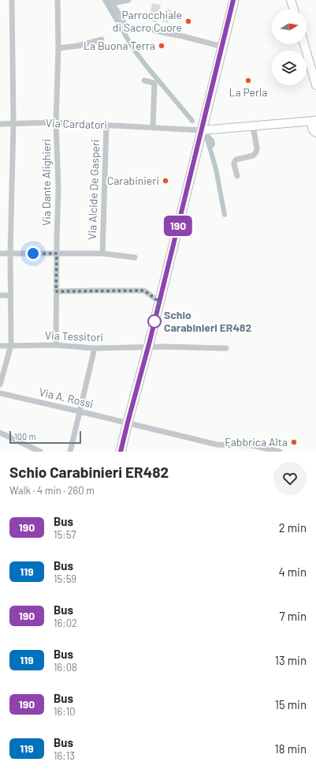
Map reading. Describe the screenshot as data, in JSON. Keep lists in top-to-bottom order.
{
  "streets": {
    "street": [
      "Via Cardatori",
      "Via Dante Alighieri",
      "Via Alcide De Gasperi",
      "Via Tessitori",
      "Via A. Rossi"
    ]
  },
  "crossings": [
    ["Via Cardatori", "Via Dante Alighieri"],
    ["Via Cardatori", "Via Alcide De Gasperi"],
    ["Via Dante Alighieri", "Via Tessitori"]
  ],
  "places": [
    "Parrocchiale di Sacro Cuore",
    "La Buona Terra",
    "La Perla",
    "Carabinieri",
    "Schio Carabinieri ER482",
    "Fabbrica Alta"
  ],
  "lines": ["bus line 190"],
  "scale_bar": "100 m",
  "north": "right",
  "page": {
    "on_map": "190",
    "scale": "100 m",
    "heading": ["Schio Carabinieri ER482", "Walk · 4 min · 260 m"],
    "list": [
      {
        "mark": "190",
        "name": "Bus",
        "note": "15:57",
        "value": "2 min"
      },
      {
        "mark": "119",
        "name": "Bus",
        "note": "15:59",
        "value": "4 min"
      },
      {
        "mark": "190",
        "name": "Bus",
        "note": "16:02",
        "value": "7 min"
      },
      {
        "mark": "119",
        "name": "Bus",
        "note": "16:08",
        "value": "13 min"
      },
      {
        "mark": "190",
        "name": "Bus",
        "note": "16:10",
        "value": "15 min"
      },
      {
        "mark": "119",
        "name": "Bus",
        "note": "16:13",
        "value": "18 min"
      }
    ]
  }
}
